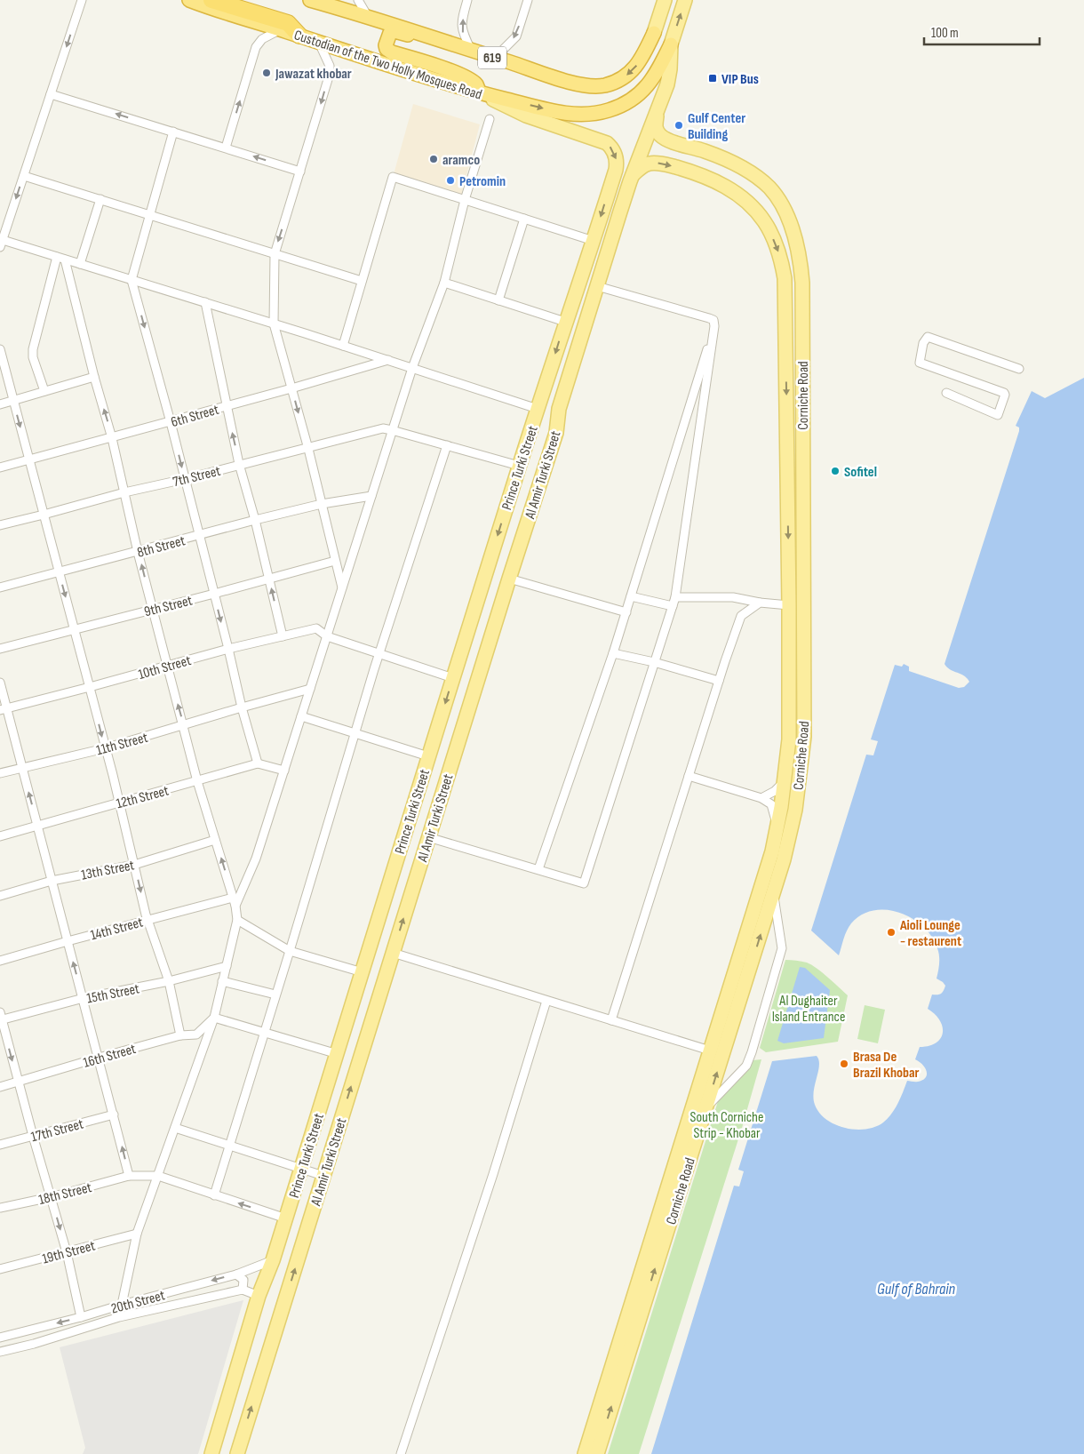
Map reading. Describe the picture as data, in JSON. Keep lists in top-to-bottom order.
{
  "streets": {
    "highway": ["619", "Custodian of the Two Holly Mosques Road"],
    "main road": ["Corniche Road", "Prince Turki Street", "Al Amir Turki Street"],
    "street": [
      "6th Street",
      "7th Street",
      "8th Street",
      "9th Street",
      "10th Street",
      "11th Street",
      "12th Street",
      "13th Street",
      "14th Street",
      "15th Street",
      "16th Street",
      "17th Street",
      "18th Street",
      "19th Street",
      "20th Street"
    ]
  },
  "crossings": [
    ["Custodian of the Two Holly Mosques Road", "Prince Turki Street"],
    ["Corniche Road", "Al Amir Turki Street"],
    ["Prince Turki Street", "7th Street"],
    ["Prince Turki Street", "18th Street"],
    ["Prince Turki Street", "20th Street"]
  ],
  "one_way": ["Al Amir Turki Street"],
  "water": ["Gulf of Bahrain"],
  "parks": ["Al Dughaiter Island Entrance", "South Corniche Strip - Khobar"],
  "places": {
    "other": [
      "Jawazat khobar",
      "Gulf Center Building",
      "aramco",
      "Petromin",
      "Sofitel",
      "Aioli Lounge - restaurent",
      "Brasa De Brazil Khobar"
    ],
    "transit": ["VIP Bus"]
  },
  "scale_bar": "100 m"
}
